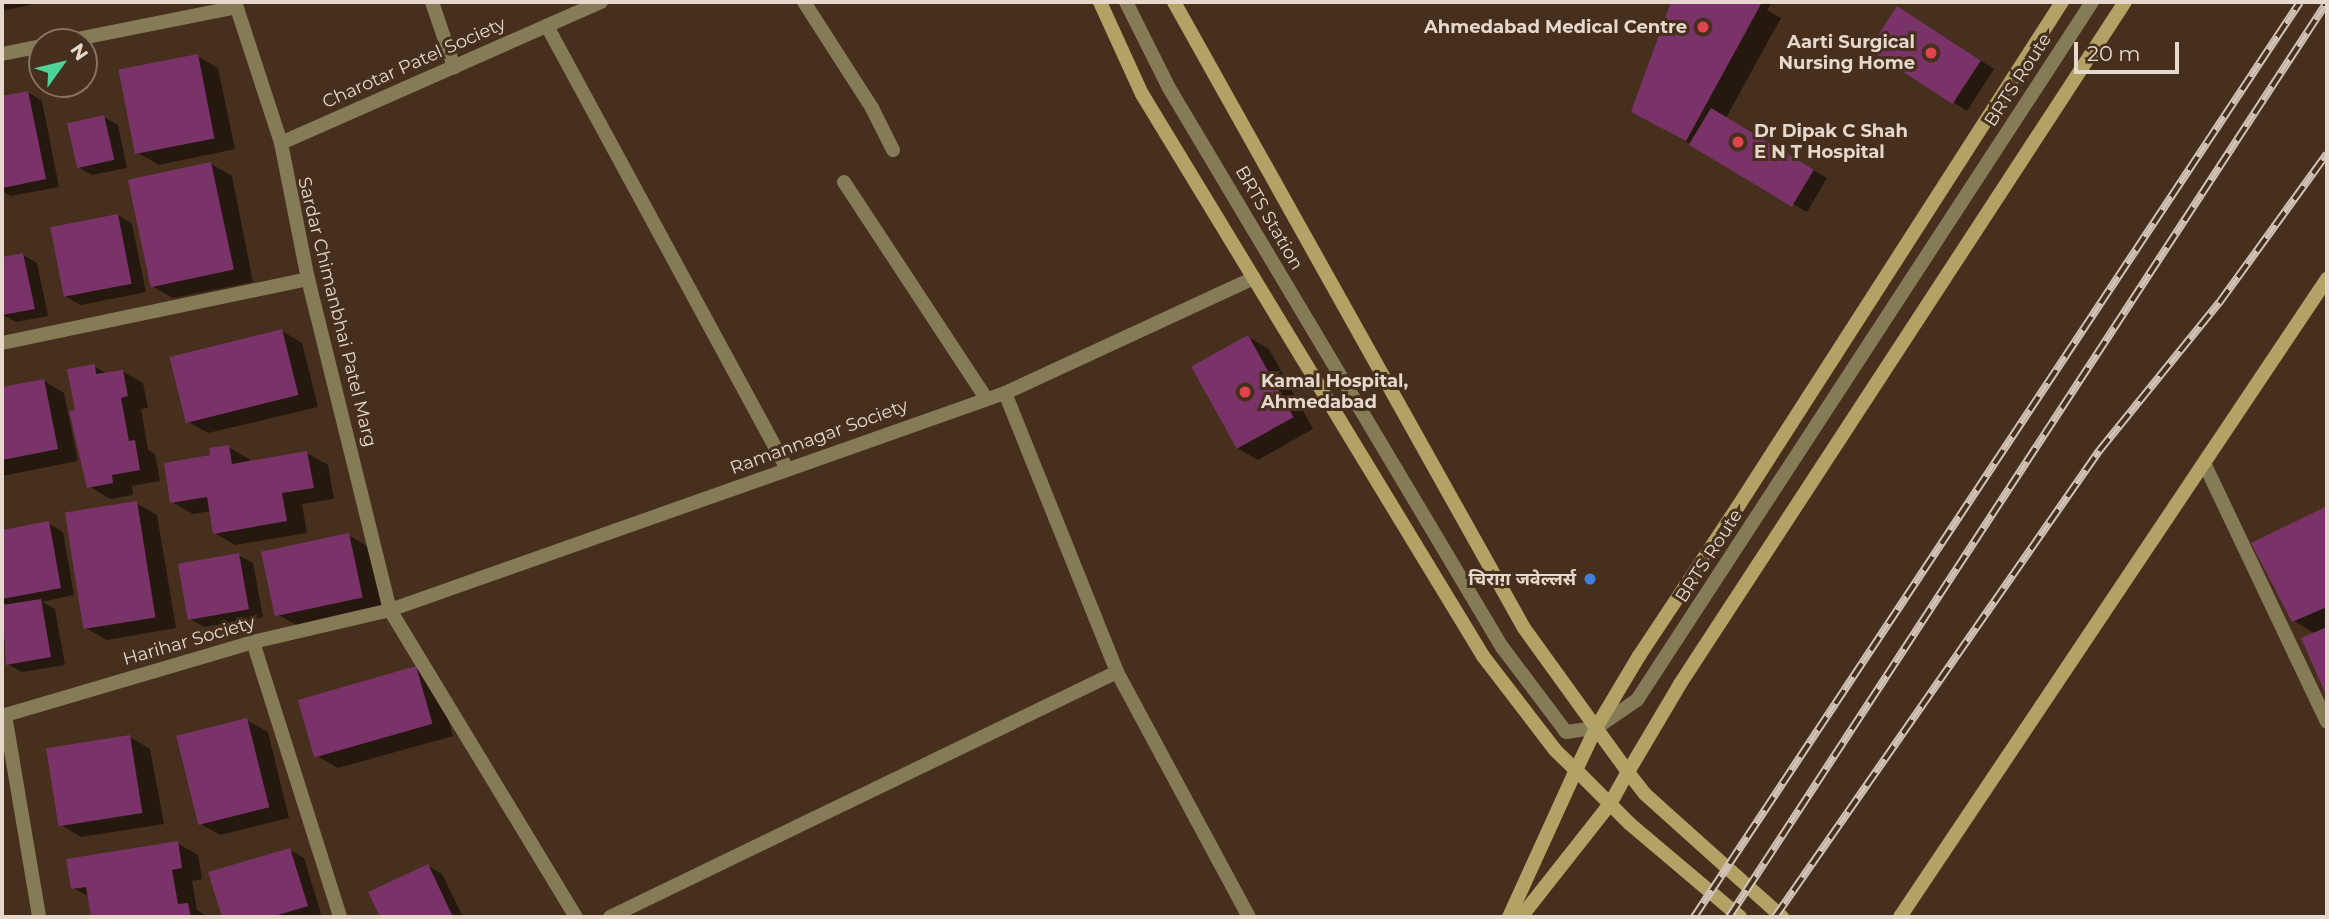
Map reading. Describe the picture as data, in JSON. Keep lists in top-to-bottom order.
{
  "streets": {
    "street": [
      "Charotar Patel Society",
      "BRTS Route",
      "BRTS Station",
      "Sardar Chimanbhai Patel Marg",
      "Ramannagar Society",
      "Harihar Society"
    ]
  },
  "crossings": [
    ["BRTS Route", "BRTS Station"],
    ["Ramannagar Society", "Harihar Society"]
  ],
  "places": [
    "Ahmedabad Medical Centre",
    "Aarti Surgical Nursing Home",
    "Dr Dipak C Shah E N T Hospital",
    "Kamal Hospital, Ahmedabad",
    "चिराग़ जवेल्लर्स"
  ],
  "scale_bar": "20 m",
  "north": "top right"
}
